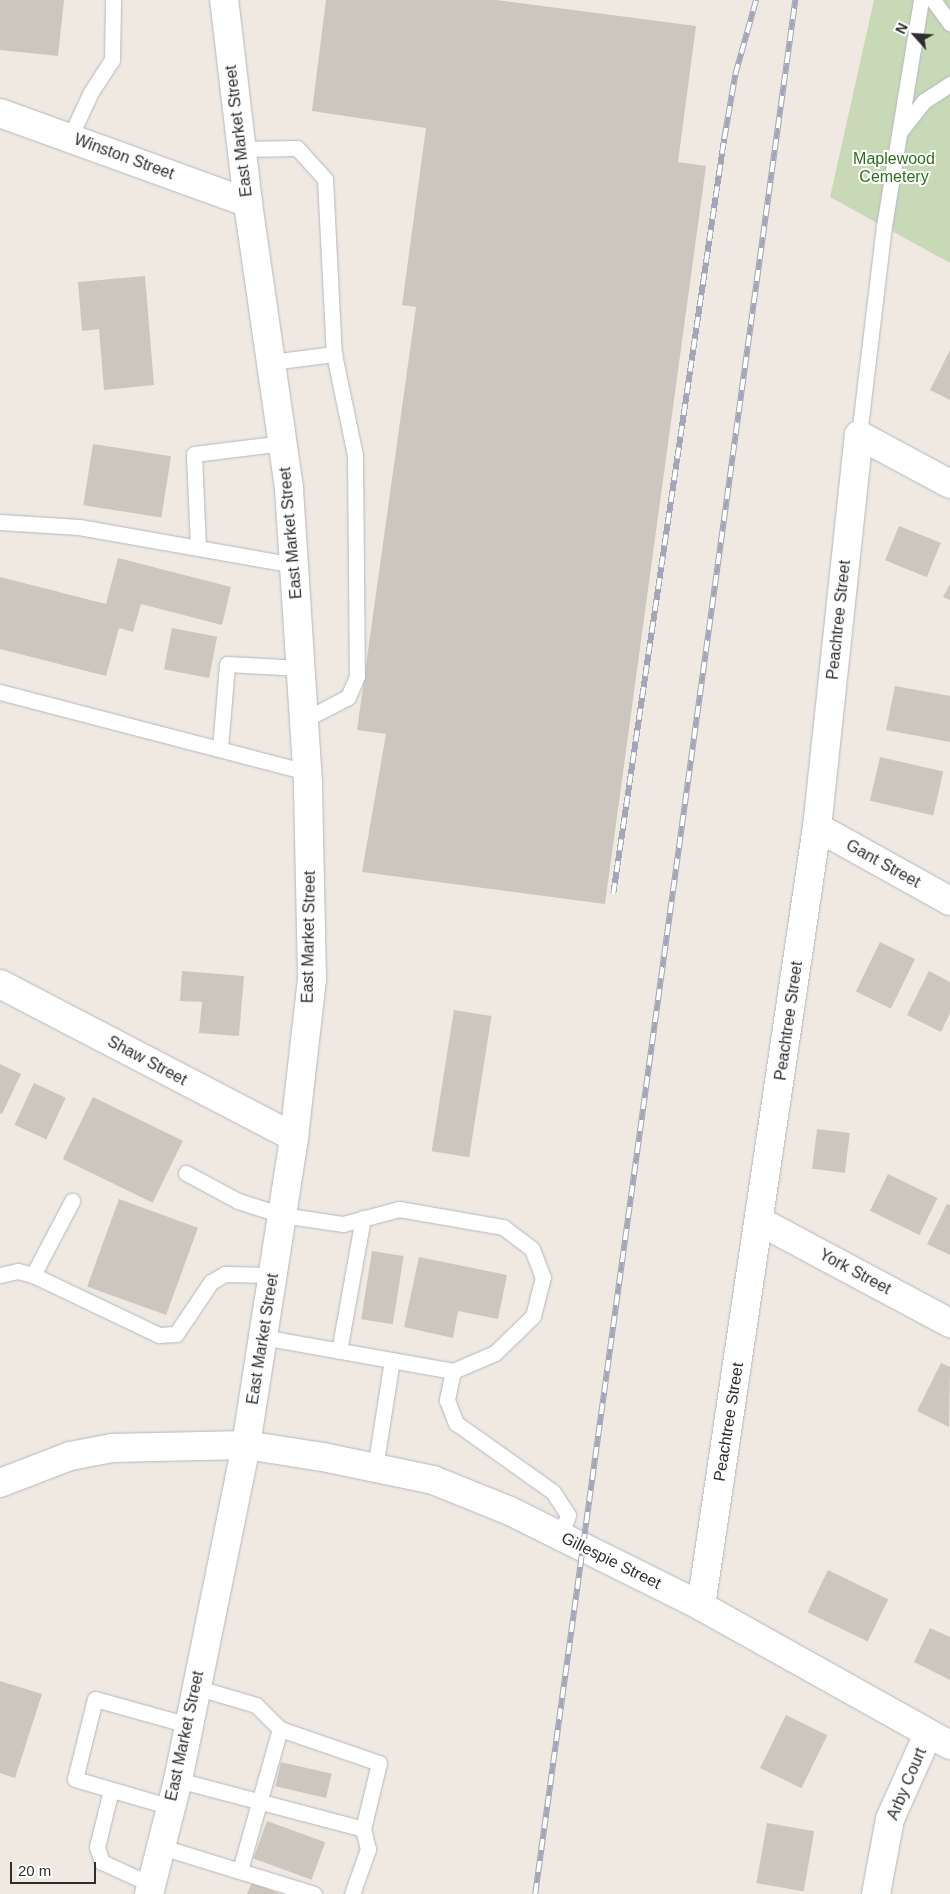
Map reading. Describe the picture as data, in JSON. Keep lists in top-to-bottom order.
{
  "streets": {
    "street": [
      "East Market Street",
      "Winston Street",
      "Peachtree Street",
      "Gant Street",
      "Shaw Street",
      "York Street",
      "Gillespie Street",
      "Arby Court"
    ]
  },
  "crossings": [
    ["East Market Street", "Winston Street"],
    ["East Market Street", "Shaw Street"],
    ["East Market Street", "Gillespie Street"],
    ["Peachtree Street", "Gant Street"],
    ["Peachtree Street", "York Street"],
    ["Peachtree Street", "Gillespie Street"],
    ["Gillespie Street", "Arby Court"]
  ],
  "parks": ["Maplewood Cemetery"],
  "scale_bar": "20 m",
  "north": "top left"
}
